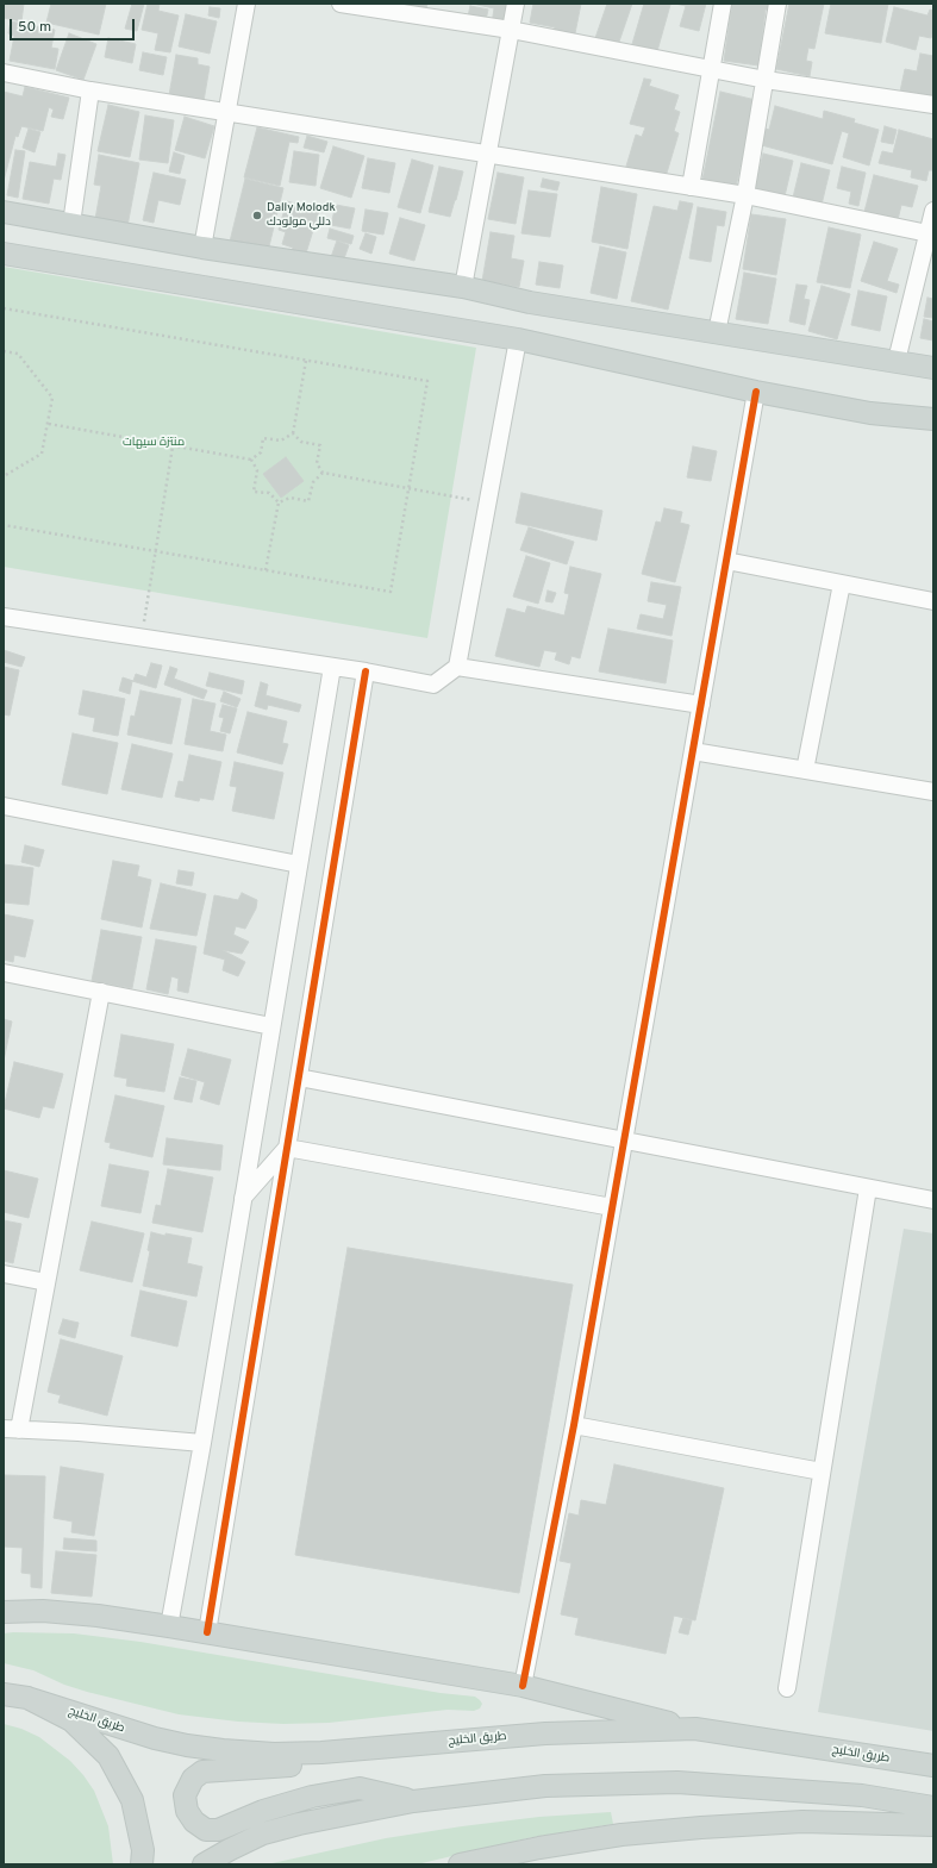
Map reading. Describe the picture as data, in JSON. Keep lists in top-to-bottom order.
{
  "streets": {
    "main road": ["طريق الخليج"]
  },
  "parks": ["منتزة سيهات"],
  "places": ["Dally Molodk دللي مولودك"],
  "scale_bar": "50 m"
}
